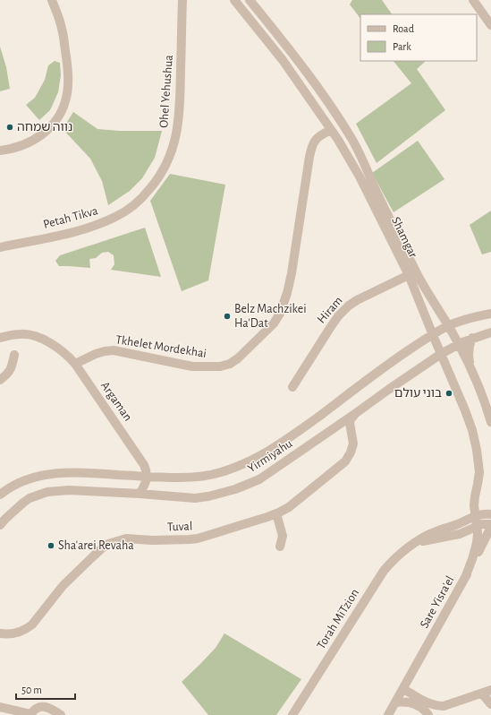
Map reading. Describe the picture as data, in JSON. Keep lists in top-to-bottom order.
{
  "streets": {
    "street": [
      "Ohel Yehushua",
      "Petah Tikva",
      "Shamgar",
      "Hiram",
      "Tkhelet Mordekhai",
      "Argaman",
      "Yirmiyahu",
      "Tuval",
      "Sare Yisra'el",
      "Torah MiTzion"
    ]
  },
  "crossings": [
    ["Ohel Yehushua", "Petah Tikva"],
    ["Shamgar", "Hiram"],
    ["Shamgar", "Tkhelet Mordekhai"],
    ["Shamgar", "Yirmiyahu"],
    ["Shamgar", "Sare Yisra'el"],
    ["Shamgar", "Torah MiTzion"],
    ["Tkhelet Mordekhai", "Argaman"],
    ["Argaman", "Yirmiyahu"],
    ["Yirmiyahu", "Tuval"],
    ["Sare Yisra'el", "Torah MiTzion"]
  ],
  "places": [
    "נווה שמחה",
    "Belz Machzikei Ha'Dat",
    "בוני עולם",
    "Sha'arei Revaha"
  ],
  "legend": ["Road", "Park"],
  "scale_bar": "50 m"
}
